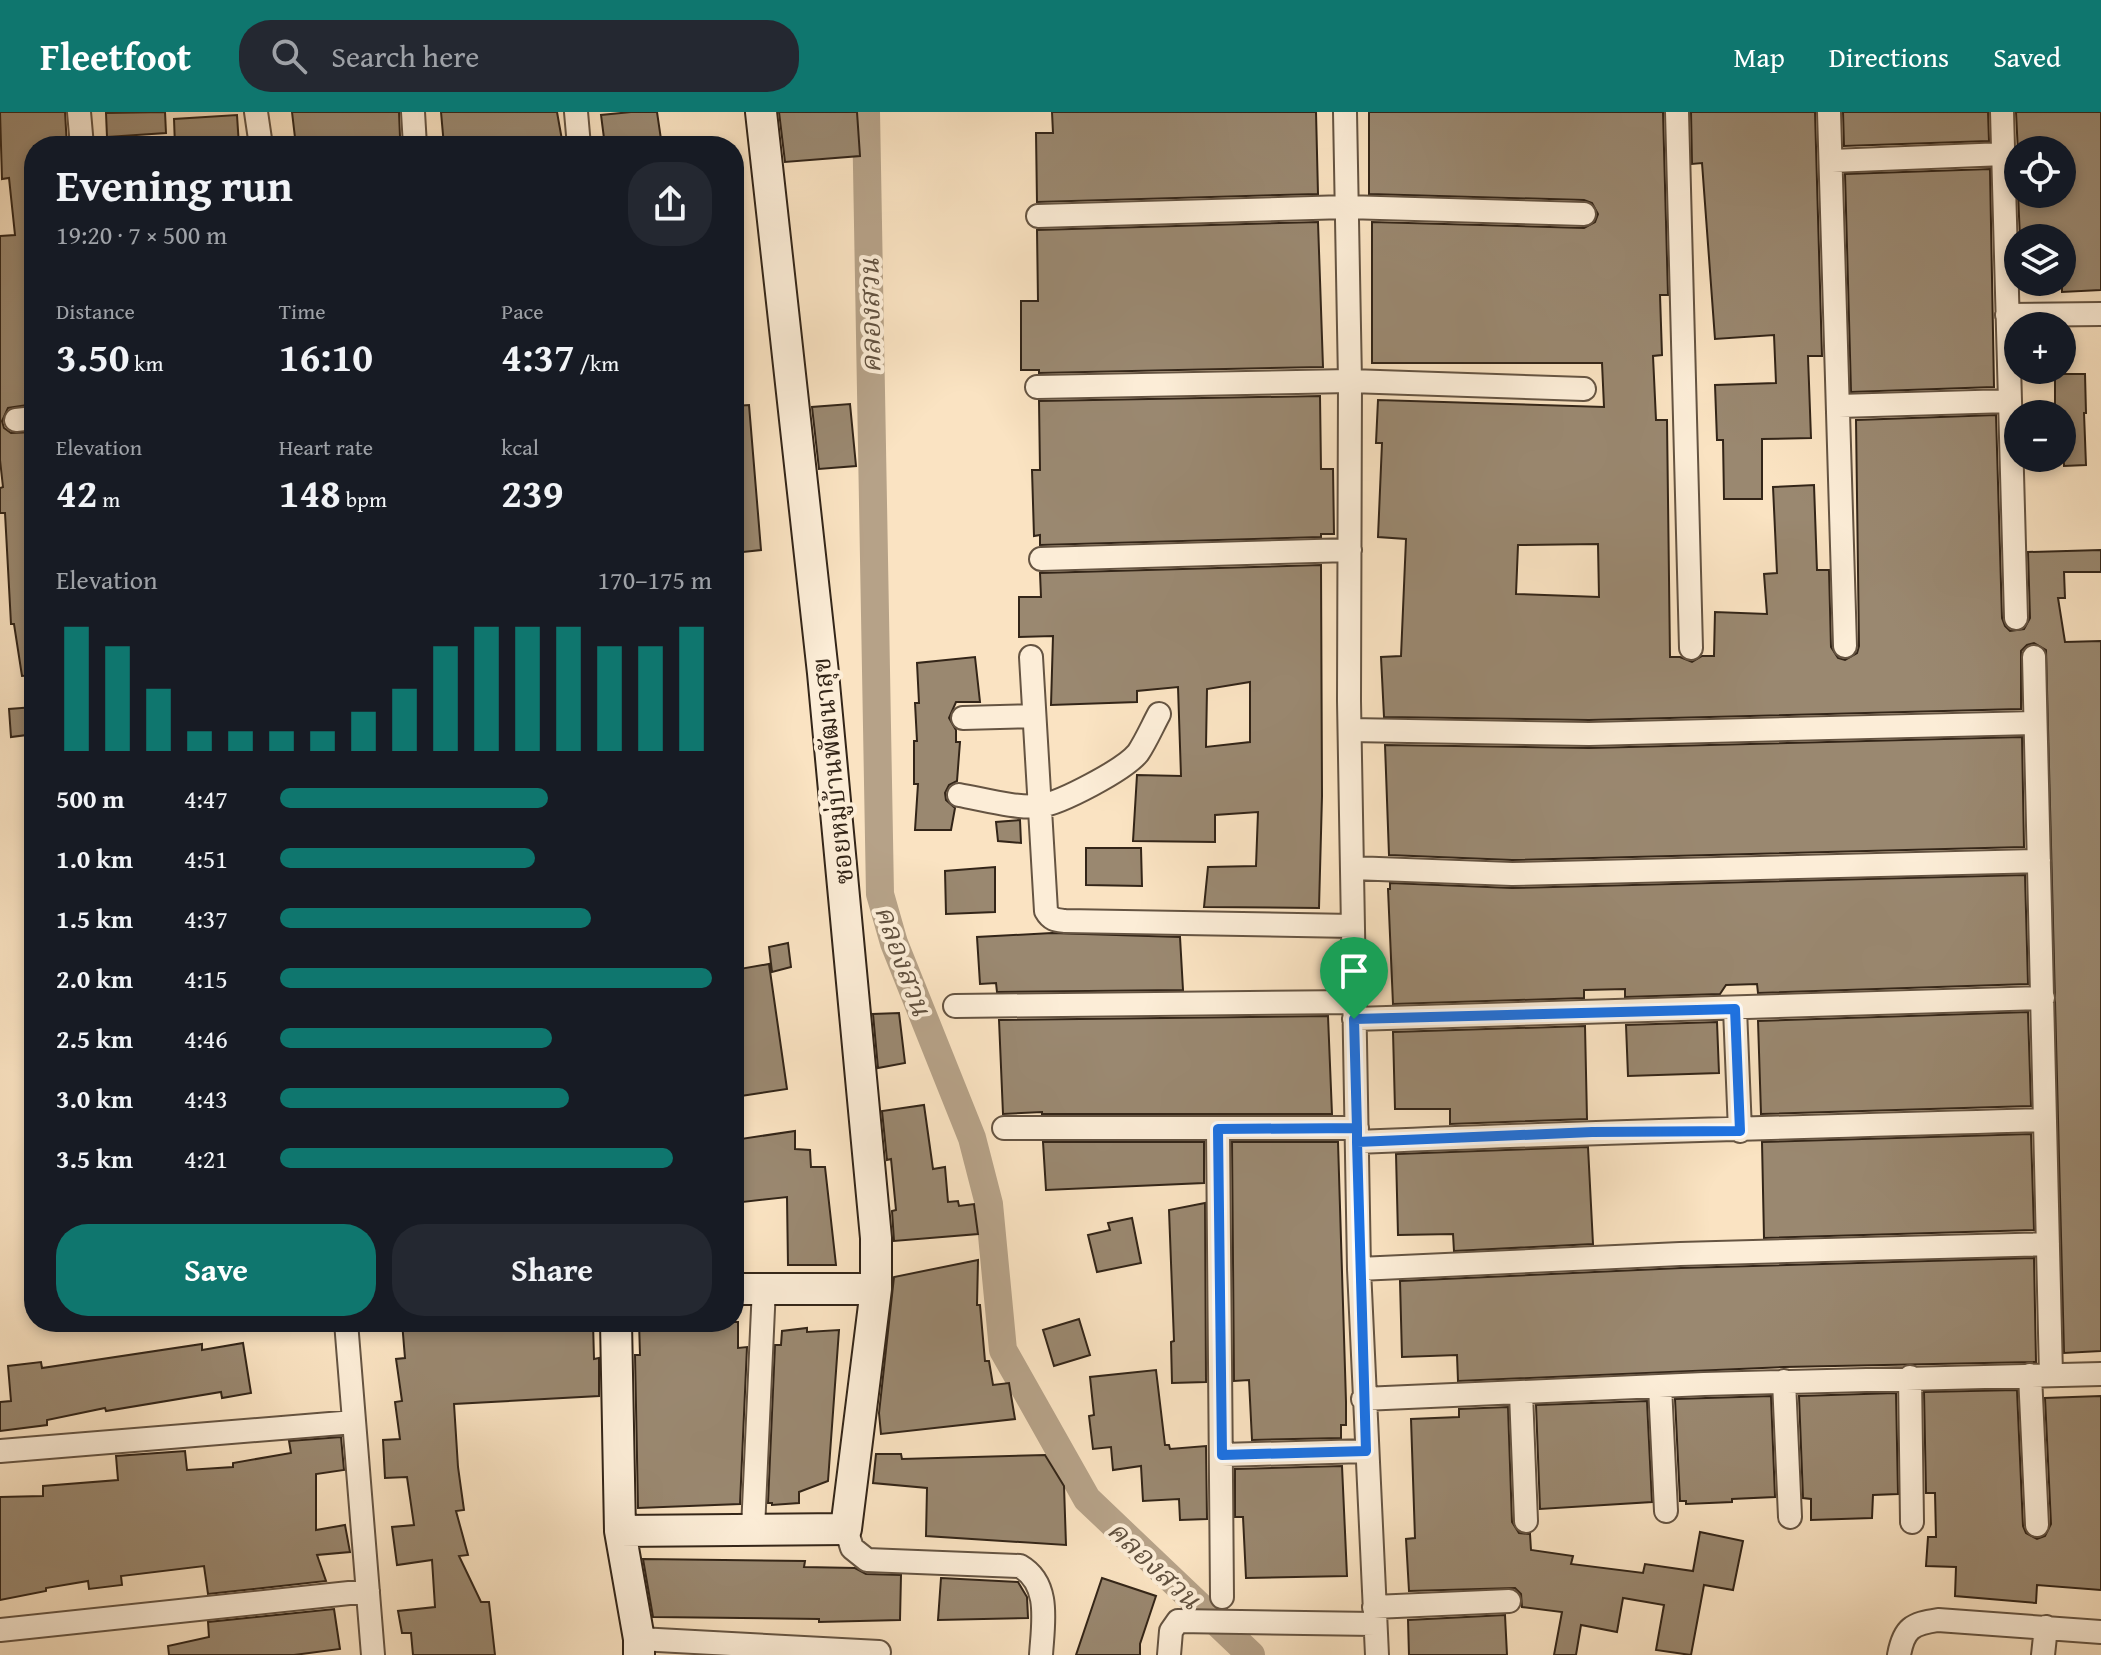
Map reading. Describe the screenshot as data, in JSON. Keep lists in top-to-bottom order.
{
  "streets": {
    "street": ["ซอยหมู่บ้านพัฒนาสุข"]
  },
  "water": ["คลองสวน"],
  "page": {
    "header": "Fleetfoot",
    "search": "Search here",
    "nav": ["Map", "Directions", "Saved"],
    "map_buttons": ["+", "−"],
    "heading": ["Evening run", "19:20 · 7 × 500 m"],
    "stats": [
      ["Distance", "3.50 km"],
      ["Time", "16:10"],
      ["Pace", "4:37 /km"],
      ["Elevation", "42 m"],
      ["Heart rate", "148 bpm"],
      ["kcal", "239"]
    ],
    "chart": ["Elevation", "170–175 m"],
    "list": [
      {
        "name": "500 m",
        "note": "4:47"
      },
      {
        "name": "1.0 km",
        "note": "4:51"
      },
      {
        "name": "1.5 km",
        "note": "4:37"
      },
      {
        "name": "2.0 km",
        "note": "4:15"
      },
      {
        "name": "2.5 km",
        "note": "4:46"
      },
      {
        "name": "3.0 km",
        "note": "4:43"
      },
      {
        "name": "3.5 km",
        "note": "4:21"
      }
    ],
    "buttons": ["Save", "Share"]
  }
}
